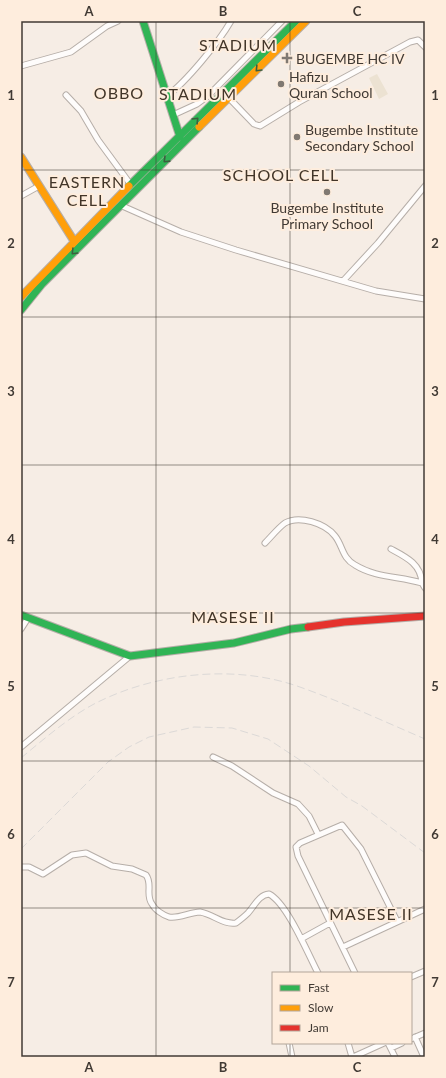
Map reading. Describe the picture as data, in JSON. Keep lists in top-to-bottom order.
{
  "districts": [
    "STADIUM",
    "OBBO",
    "STADIUM",
    "SCHOOL CELL",
    "EASTERN CELL",
    "MASESE II",
    "MASESE II"
  ],
  "places": {
    "health": ["BUGEMBE HC IV"],
    "other": ["Hafizu Quran School", "Bugembe Institute Secondary School", "Bugembe Institute Primary School"]
  },
  "legend": ["Fast", "Slow", "Jam"],
  "grid": {
    "columns": ["A", "B", "C"],
    "rows": [
      "1",
      "2",
      "3",
      "4",
      "5",
      "6",
      "7"
    ]
  }
}
